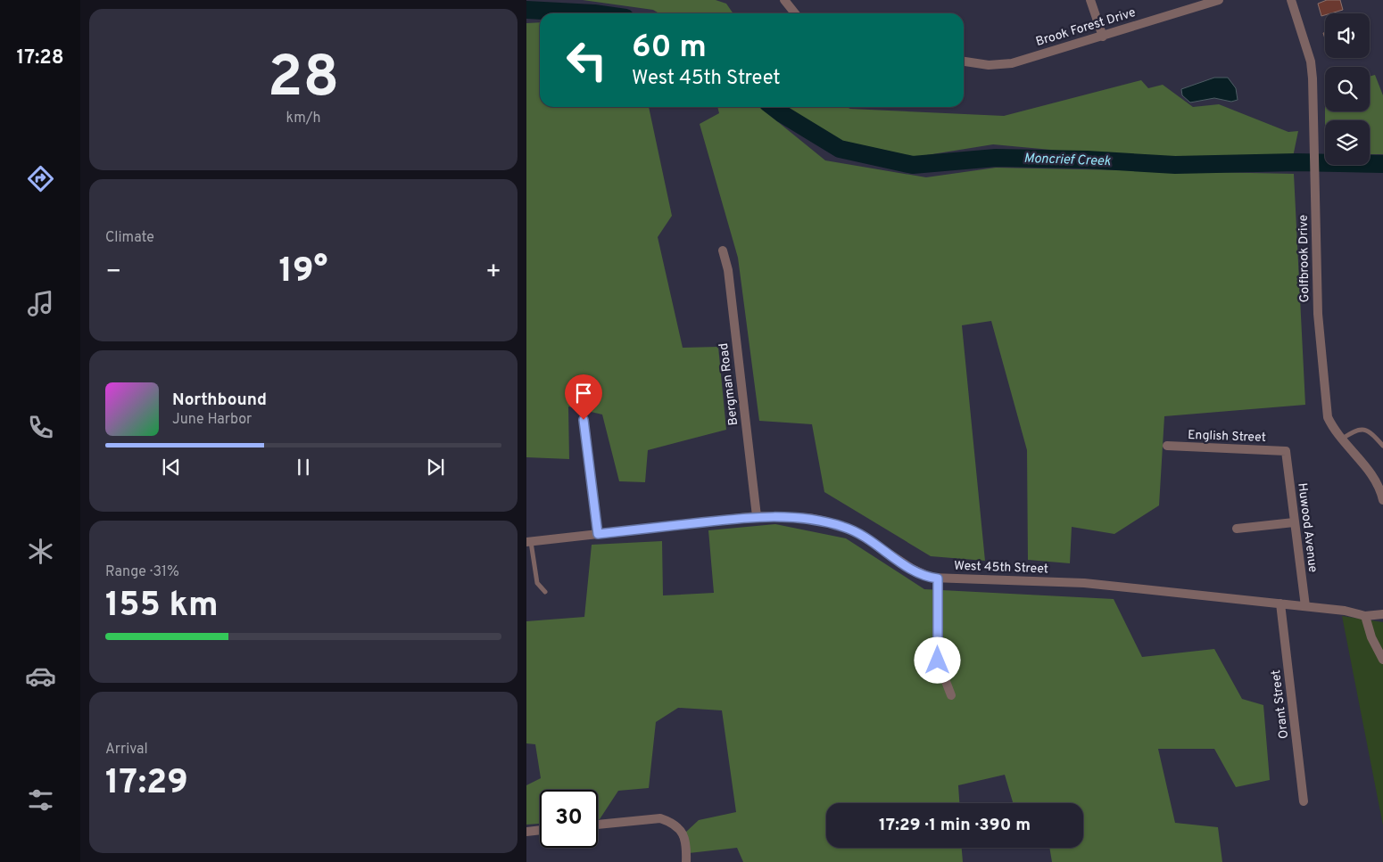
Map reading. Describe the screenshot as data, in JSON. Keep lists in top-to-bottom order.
{
  "streets": {
    "street": [
      "Brook Forest Drive",
      "Golfbrook Drive",
      "Bergman Road",
      "English Street",
      "Huwood Avenue",
      "West 45th Street",
      "Orant Street"
    ]
  },
  "crossings": [
    ["Bergman Road", "West 45th Street"],
    ["English Street", "Huwood Avenue"],
    ["Huwood Avenue", "West 45th Street"],
    ["West 45th Street", "Orant Street"]
  ],
  "water": ["Moncrief Creek"],
  "page": {
    "tabs": "17:28",
    "tile": [
      ["28", "km/h"],
      "Climate",
      ["Range · 31%", "155 km"],
      ["Arrival", "17:29"]
    ],
    "turn": ["60 m", "West 45th Street"],
    "heat": ["−", "19°", "+"],
    "song": ["Northbound", "June Harbor"],
    "limit": "30",
    "trip": "17:29 · 1 min · 390 m"
  }
}
